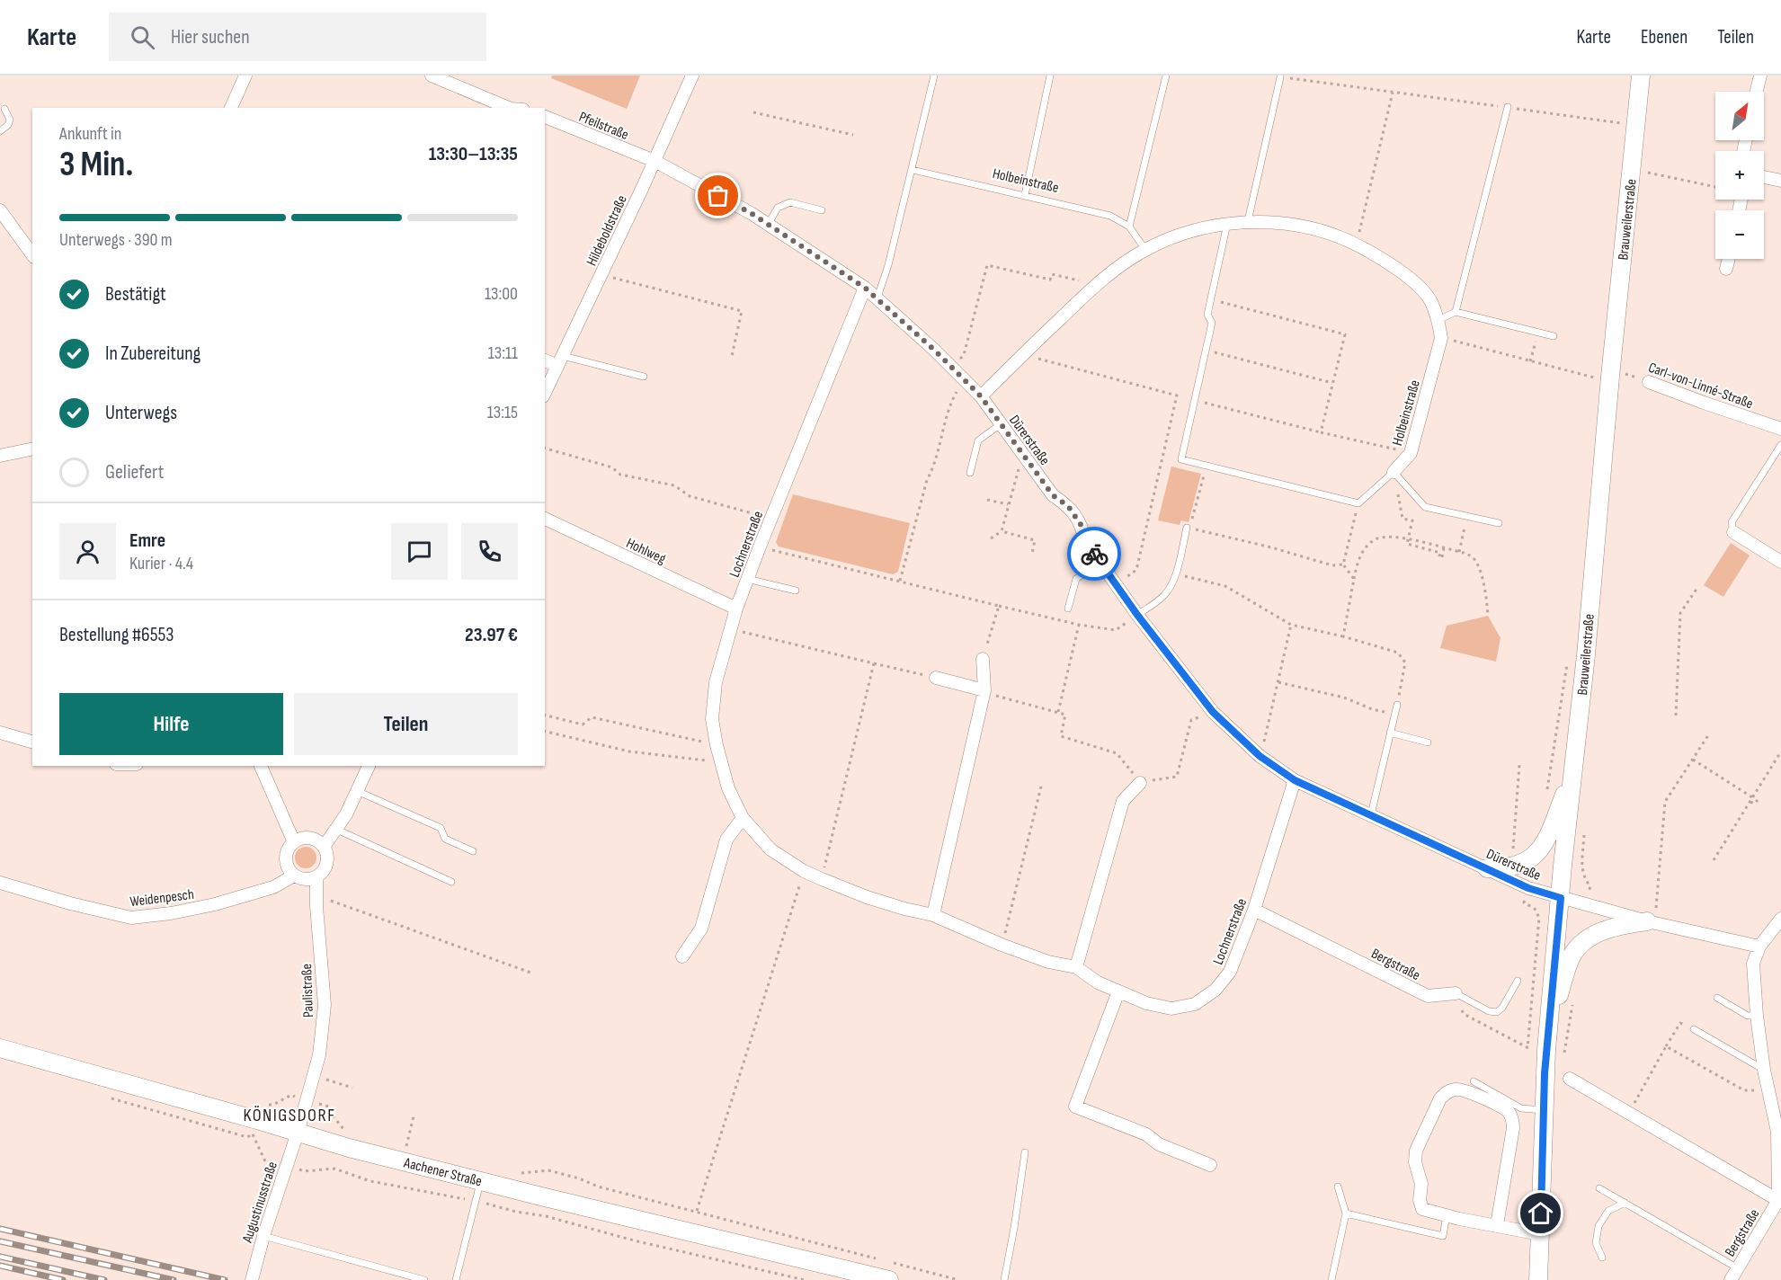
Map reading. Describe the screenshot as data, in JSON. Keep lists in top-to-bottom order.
{
  "streets": {
    "main road": ["Brauweilerstraße", "Aachener Straße"],
    "street": [
      "Pfeilstraße",
      "Holbeinstraße",
      "Hildeboldstraße",
      "Carl-von-Linné-Straße",
      "Dürerstraße",
      "Lochnerstraße",
      "Hohlweg",
      "Weidenpesch",
      "Bergstraße",
      "Paulistraße",
      "Augustinusstraße"
    ]
  },
  "crossings": [
    ["Pfeilstraße", "Hildeboldstraße"],
    ["Pfeilstraße", "Dürerstraße"],
    ["Holbeinstraße", "Carl-von-Linné-Straße"],
    ["Holbeinstraße", "Dürerstraße"],
    ["Brauweilerstraße", "Carl-von-Linné-Straße"],
    ["Brauweilerstraße", "Dürerstraße"],
    ["Hildeboldstraße", "Dürerstraße"],
    ["Dürerstraße", "Lochnerstraße"],
    ["Lochnerstraße", "Hohlweg"],
    ["Lochnerstraße", "Bergstraße"],
    ["Weidenpesch", "Paulistraße"],
    ["Paulistraße", "Aachener Straße"],
    ["Paulistraße", "Augustinusstraße"],
    ["Aachener Straße", "Augustinusstraße"]
  ],
  "districts": ["KÖNIGSDORF"],
  "north": "top right",
  "page": {
    "header": "Karte",
    "search": "Hier suchen",
    "nav": ["Karte", "Ebenen", "Teilen"],
    "map_buttons": ["+", "−"],
    "heading": ["3 Min.", "Ankunft in", "13:30–13:35"],
    "panel": [
      "Emre",
      "Kurier · 4.4",
      "Bestellung #6553",
      "23.97 €"
    ],
    "bar": "Unterwegs · 390 m",
    "list": [
      ["Bestätigt", "13:00"],
      ["In Zubereitung", "13:11"],
      ["Unterwegs", "13:15"],
      "Geliefert"
    ],
    "buttons": ["Hilfe", "Teilen"]
  }
}
